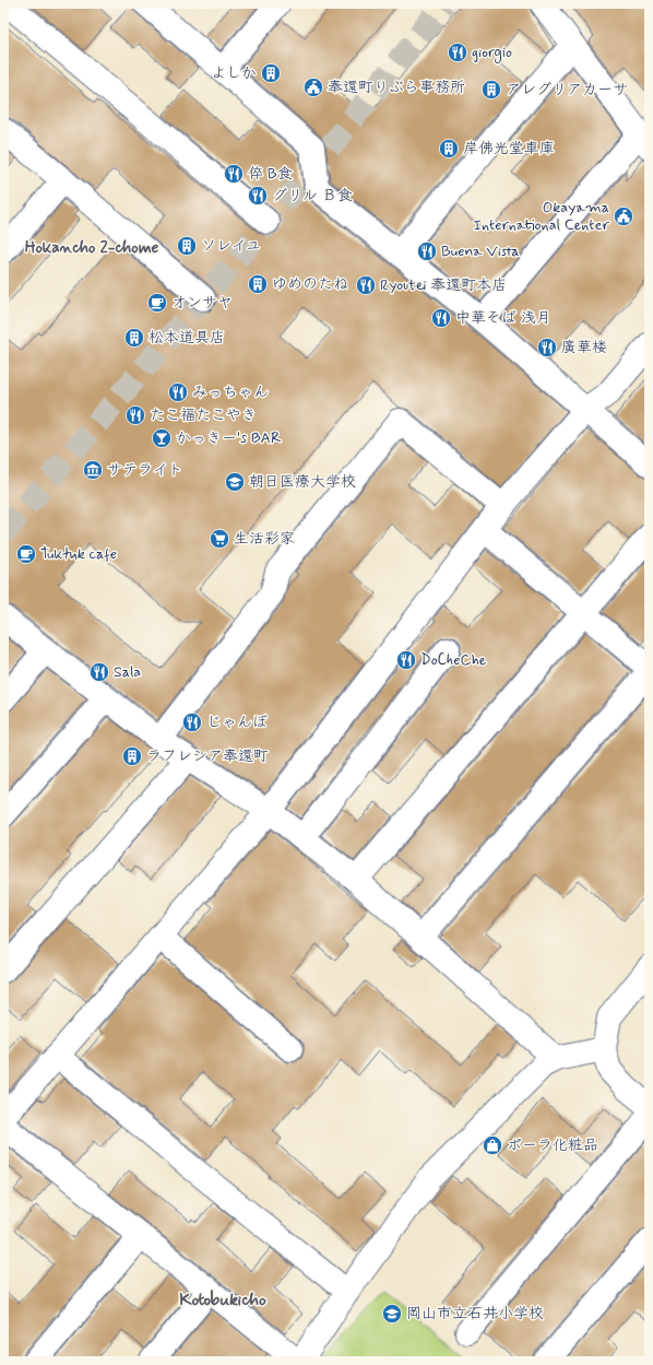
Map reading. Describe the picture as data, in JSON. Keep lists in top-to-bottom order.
{
  "districts": ["Hokancho 2-chome", "Kotobukicho"],
  "places": {
    "restaurant": [
      "giorgio",
      "倅 B食",
      "グリル Ｂ食",
      "Buena Vista",
      "Ryoutei 奉還町本店",
      "中華そば 浅月",
      "廣華楼",
      "みっちゃん",
      "たこ福たこやき",
      "DoCheChe",
      "Sala",
      "じゃんぼ"
    ],
    "building": [
      "よしか",
      "アレグリアカーサ",
      "岸佛光堂車庫",
      "ソレイユ",
      "ゆめのたね",
      "松本道具店",
      "ラフレシア奉還町"
    ],
    "public building": ["奉還町りぶら事務所", "Okayama International Center"],
    "cafe": ["オンサヤ", "Tuktuk cafe"],
    "bar": ["かっきー's BAR"],
    "museum": ["サテライト"],
    "school or university": ["朝日医療大学校", "岡山市立石井小学校"],
    "supermarket": ["生活彩家"],
    "shop": ["ポーラ化粧品"]
  }
}
